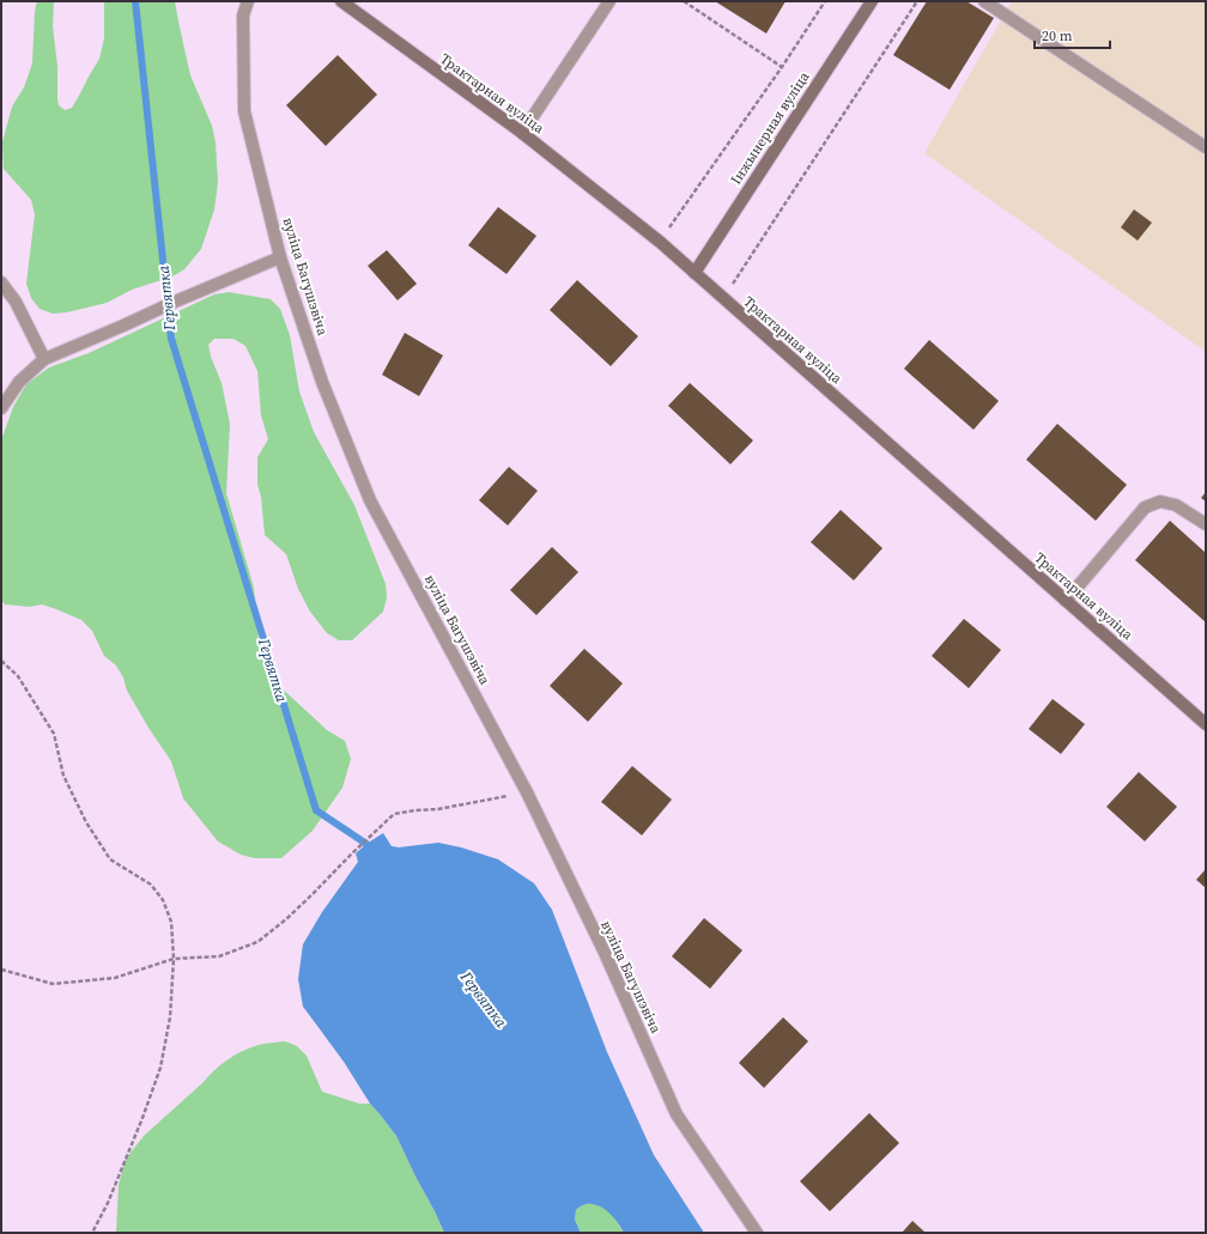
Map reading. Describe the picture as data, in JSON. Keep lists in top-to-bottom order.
{
  "streets": {
    "street": ["Трактарная вуліца", "Інжынерная вуліца", "вуліца Багушэвіча"]
  },
  "crossings": [
    ["Трактарная вуліца", "Інжынерная вуліца"]
  ],
  "water": ["Гервятка"],
  "scale_bar": "20 m"
}
